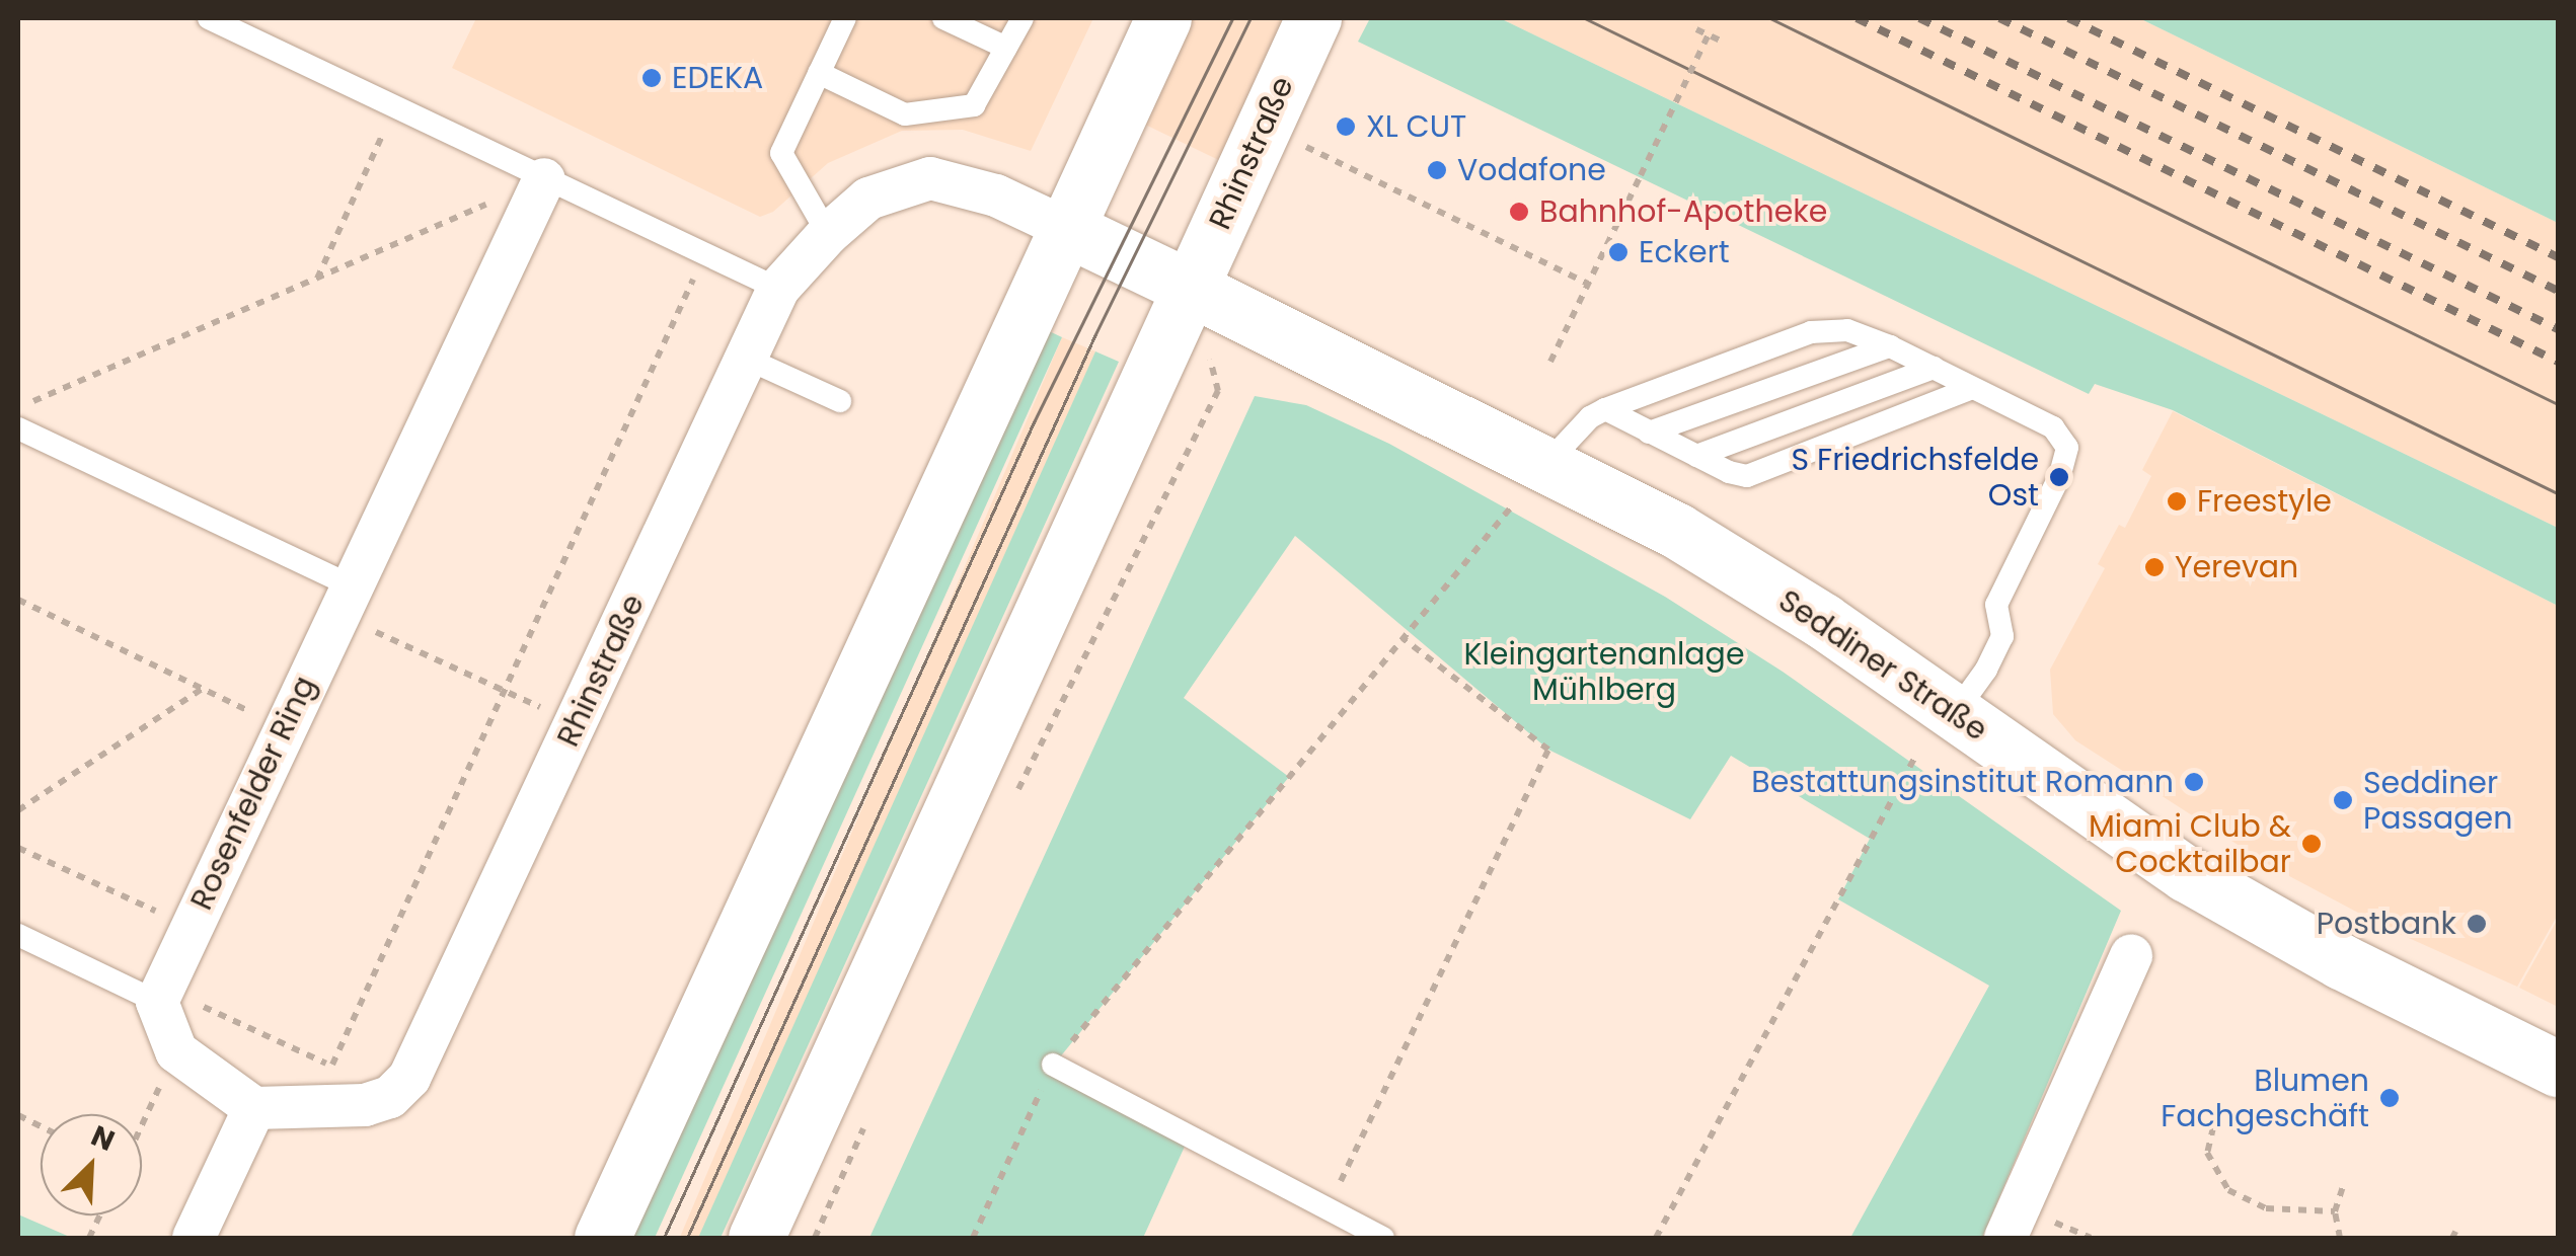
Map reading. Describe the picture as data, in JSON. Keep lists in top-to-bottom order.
{
  "streets": {
    "main road": ["Rhinstraße", "Seddiner Straße"],
    "street": ["Rosenfelder Ring"]
  },
  "crossings": [
    ["Rhinstraße", "Seddiner Straße"]
  ],
  "parks": ["Kleingartenanlage Mühlberg"],
  "places": [
    "EDEKA",
    "XL CUT",
    "Vodafone",
    "Bahnhof-Apotheke",
    "Eckert",
    "S Friedrichsfelde Ost",
    "Freestyle",
    "Yerevan",
    "Bestattungsinstitut Romann",
    "Seddiner Passagen",
    "Miami Club & Cocktailbar",
    "Postbank",
    "Blumen Fachgeschäft"
  ],
  "north": "top right"
}
